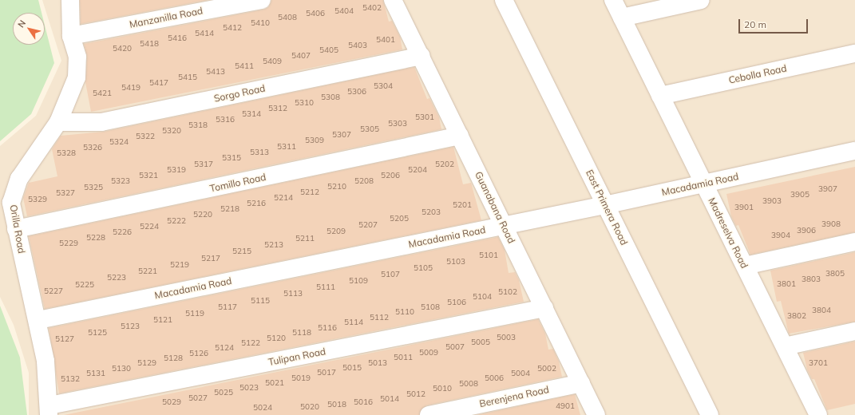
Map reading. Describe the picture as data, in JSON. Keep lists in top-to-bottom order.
{
  "streets": {
    "street": [
      "Manzanilla Road",
      "Cebolla Road",
      "Sorgo Road",
      "Tomillo Road",
      "Macadamia Road",
      "Guanabana Road",
      "East Primera Road",
      "Orilla Road",
      "Madreselva Road",
      "Tulipan Road",
      "Berenjena Road"
    ]
  },
  "crossings": [
    ["Manzanilla Road", "Orilla Road"],
    ["Cebolla Road", "Madreselva Road"],
    ["Sorgo Road", "Guanabana Road"],
    ["Sorgo Road", "Orilla Road"],
    ["Tomillo Road", "Guanabana Road"],
    ["Tomillo Road", "Orilla Road"],
    ["Macadamia Road", "Guanabana Road"],
    ["Macadamia Road", "East Primera Road"],
    ["Macadamia Road", "Orilla Road"],
    ["Macadamia Road", "Madreselva Road"],
    ["Guanabana Road", "Tulipan Road"],
    ["Guanabana Road", "Berenjena Road"],
    ["Orilla Road", "Tulipan Road"]
  ],
  "house_numbers": [
    "5402",
    "5404",
    "5406",
    "5408",
    "5410",
    "5412",
    "5414",
    "5416",
    "5401",
    "5418",
    "5403",
    "5420",
    "5405",
    "5407",
    "5409",
    "5411",
    "5413",
    "5415",
    "5417",
    "5304",
    "5419",
    "5306",
    "5421",
    "5308",
    "5310",
    "5312",
    "5314",
    "5301",
    "5316",
    "5303",
    "5318",
    "5305",
    "5320",
    "5307",
    "5322",
    "5309",
    "5324",
    "5311",
    "5326",
    "5313",
    "5328",
    "5315",
    "5317",
    "5202",
    "5319",
    "5204",
    "5321",
    "5206",
    "5323",
    "5208",
    "5210",
    "5325",
    "3907",
    "5212",
    "5327",
    "3905",
    "5214",
    "5329",
    "3903",
    "5216",
    "5201",
    "3901",
    "5218",
    "5203",
    "5220",
    "5205",
    "5222",
    "3908",
    "5207",
    "5224",
    "3906",
    "5209",
    "5226",
    "3904",
    "5228",
    "5211",
    "5229",
    "5213",
    "5215",
    "5101",
    "5217",
    "5103",
    "5219",
    "5105",
    "5221",
    "3805",
    "5107",
    "5223",
    "3803",
    "5109",
    "3801",
    "5225",
    "5111",
    "5227",
    "5102",
    "5113",
    "5104",
    "5115",
    "5106",
    "5117",
    "5108",
    "3804",
    "5110",
    "5119",
    "3802",
    "5112",
    "5121",
    "5114",
    "5123",
    "5116",
    "5125",
    "5118",
    "5003",
    "5120",
    "5127",
    "5005",
    "5122",
    "5007",
    "5124",
    "5009",
    "5126",
    "5011",
    "5128",
    "5129",
    "5013",
    "3701",
    "5015",
    "5130",
    "5002",
    "5017",
    "5131",
    "5004",
    "5019",
    "5006",
    "5132",
    "5021",
    "5008",
    "5023",
    "5010",
    "5025",
    "5012",
    "5027",
    "5014",
    "5029",
    "5016",
    "5018",
    "4901",
    "5020",
    "5024"
  ],
  "scale_bar": "20 m",
  "north": "top left"
}
